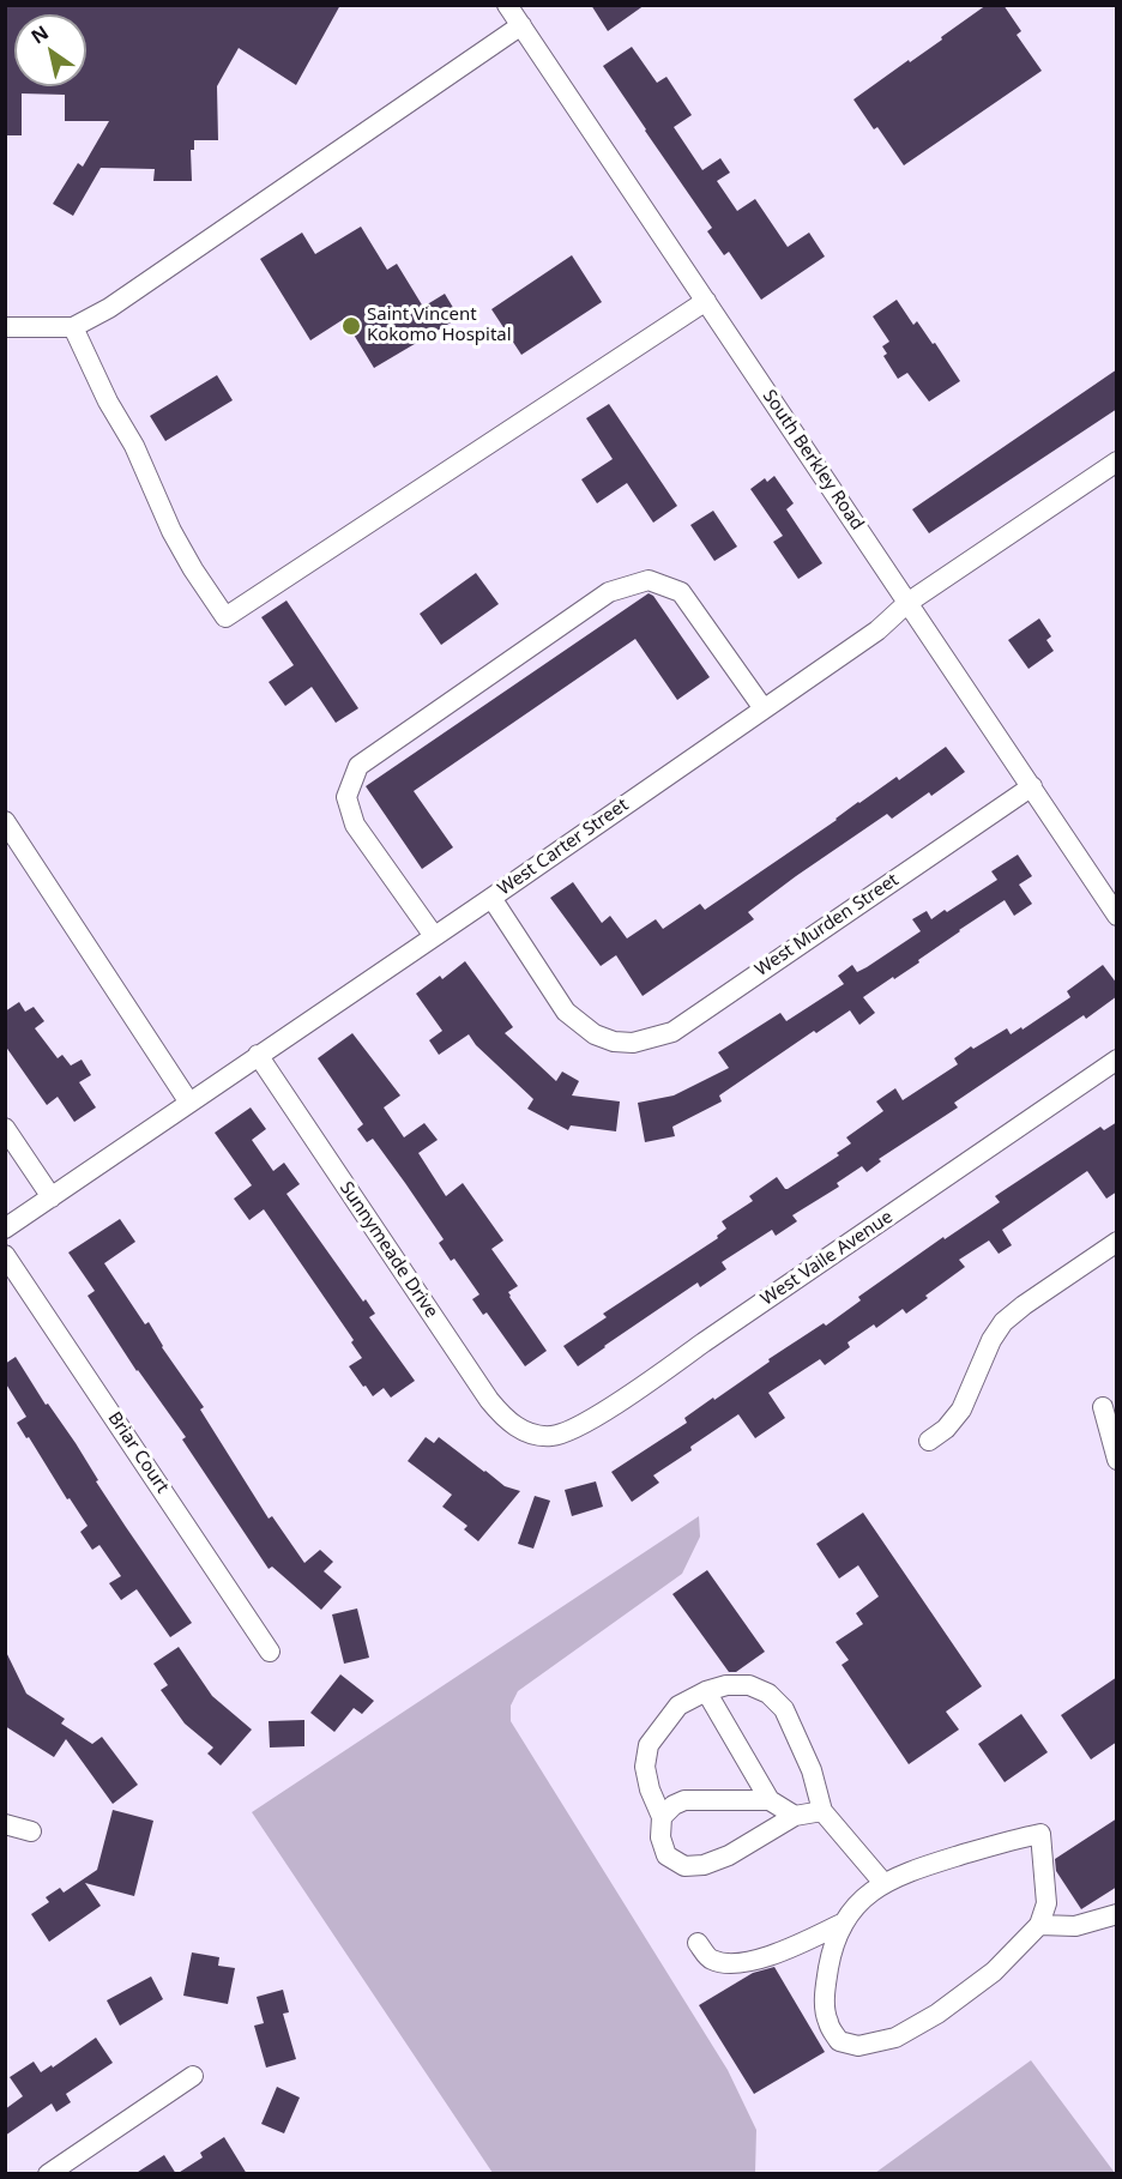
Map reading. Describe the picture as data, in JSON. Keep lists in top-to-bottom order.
{
  "streets": {
    "street": [
      "South Berkley Road",
      "West Carter Street",
      "West Murden Street",
      "Sunnymeade Drive",
      "West Vaile Avenue",
      "Briar Court"
    ]
  },
  "crossings": [
    ["South Berkley Road", "West Carter Street"],
    ["South Berkley Road", "West Murden Street"],
    ["West Carter Street", "West Murden Street"],
    ["West Carter Street", "Sunnymeade Drive"],
    ["Sunnymeade Drive", "West Vaile Avenue"]
  ],
  "places": ["Saint Vincent Kokomo Hospital"],
  "north": "top left"
}
